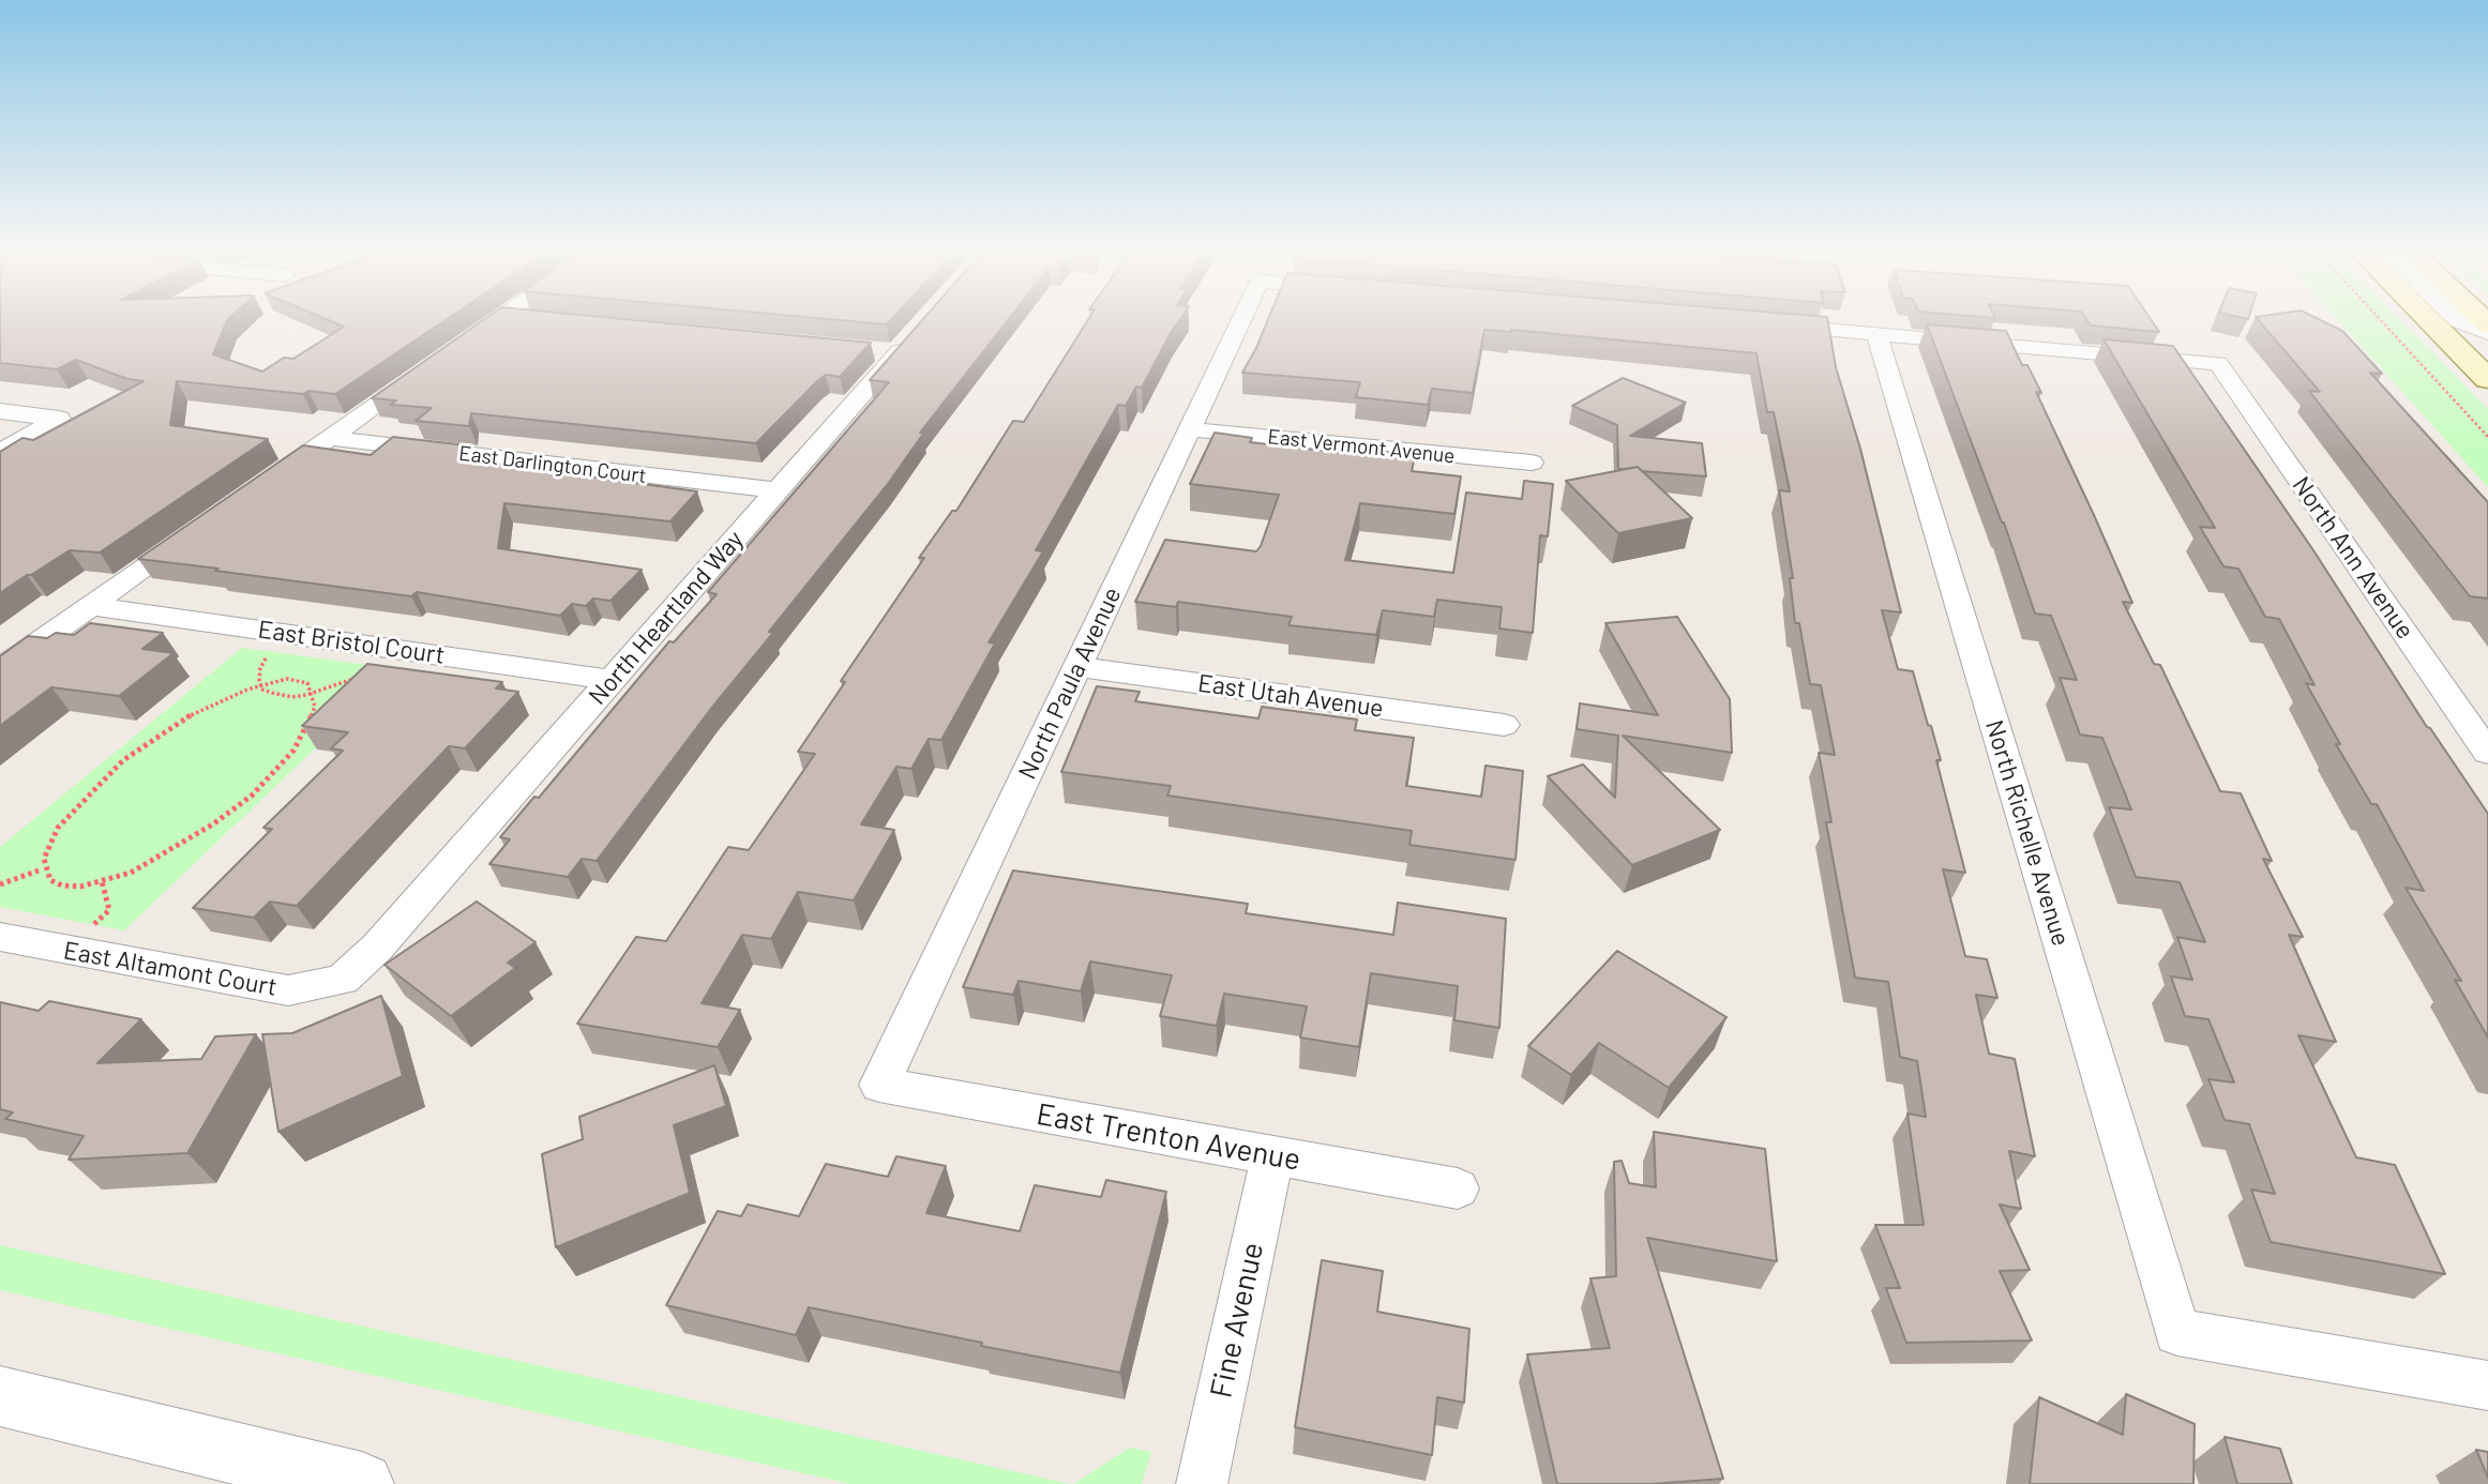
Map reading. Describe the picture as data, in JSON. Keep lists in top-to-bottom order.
{
  "streets": {
    "street": [
      "East Vermont Avenue",
      "East Darlington Court",
      "North Ann Avenue",
      "North Heartland Way",
      "East Bristol Court",
      "North Paula Avenue",
      "East Utah Avenue",
      "North Richelle Avenue",
      "East Altamont Court",
      "East Trenton Avenue",
      "Fine Avenue"
    ]
  },
  "crossings": [
    ["East Vermont Avenue", "North Paula Avenue"],
    ["East Darlington Court", "North Heartland Way"],
    ["North Ann Avenue", "North Richelle Avenue"],
    ["North Heartland Way", "East Bristol Court"],
    ["North Heartland Way", "East Altamont Court"],
    ["North Paula Avenue", "East Utah Avenue"],
    ["North Paula Avenue", "East Trenton Avenue"],
    ["East Trenton Avenue", "Fine Avenue"]
  ]
}
